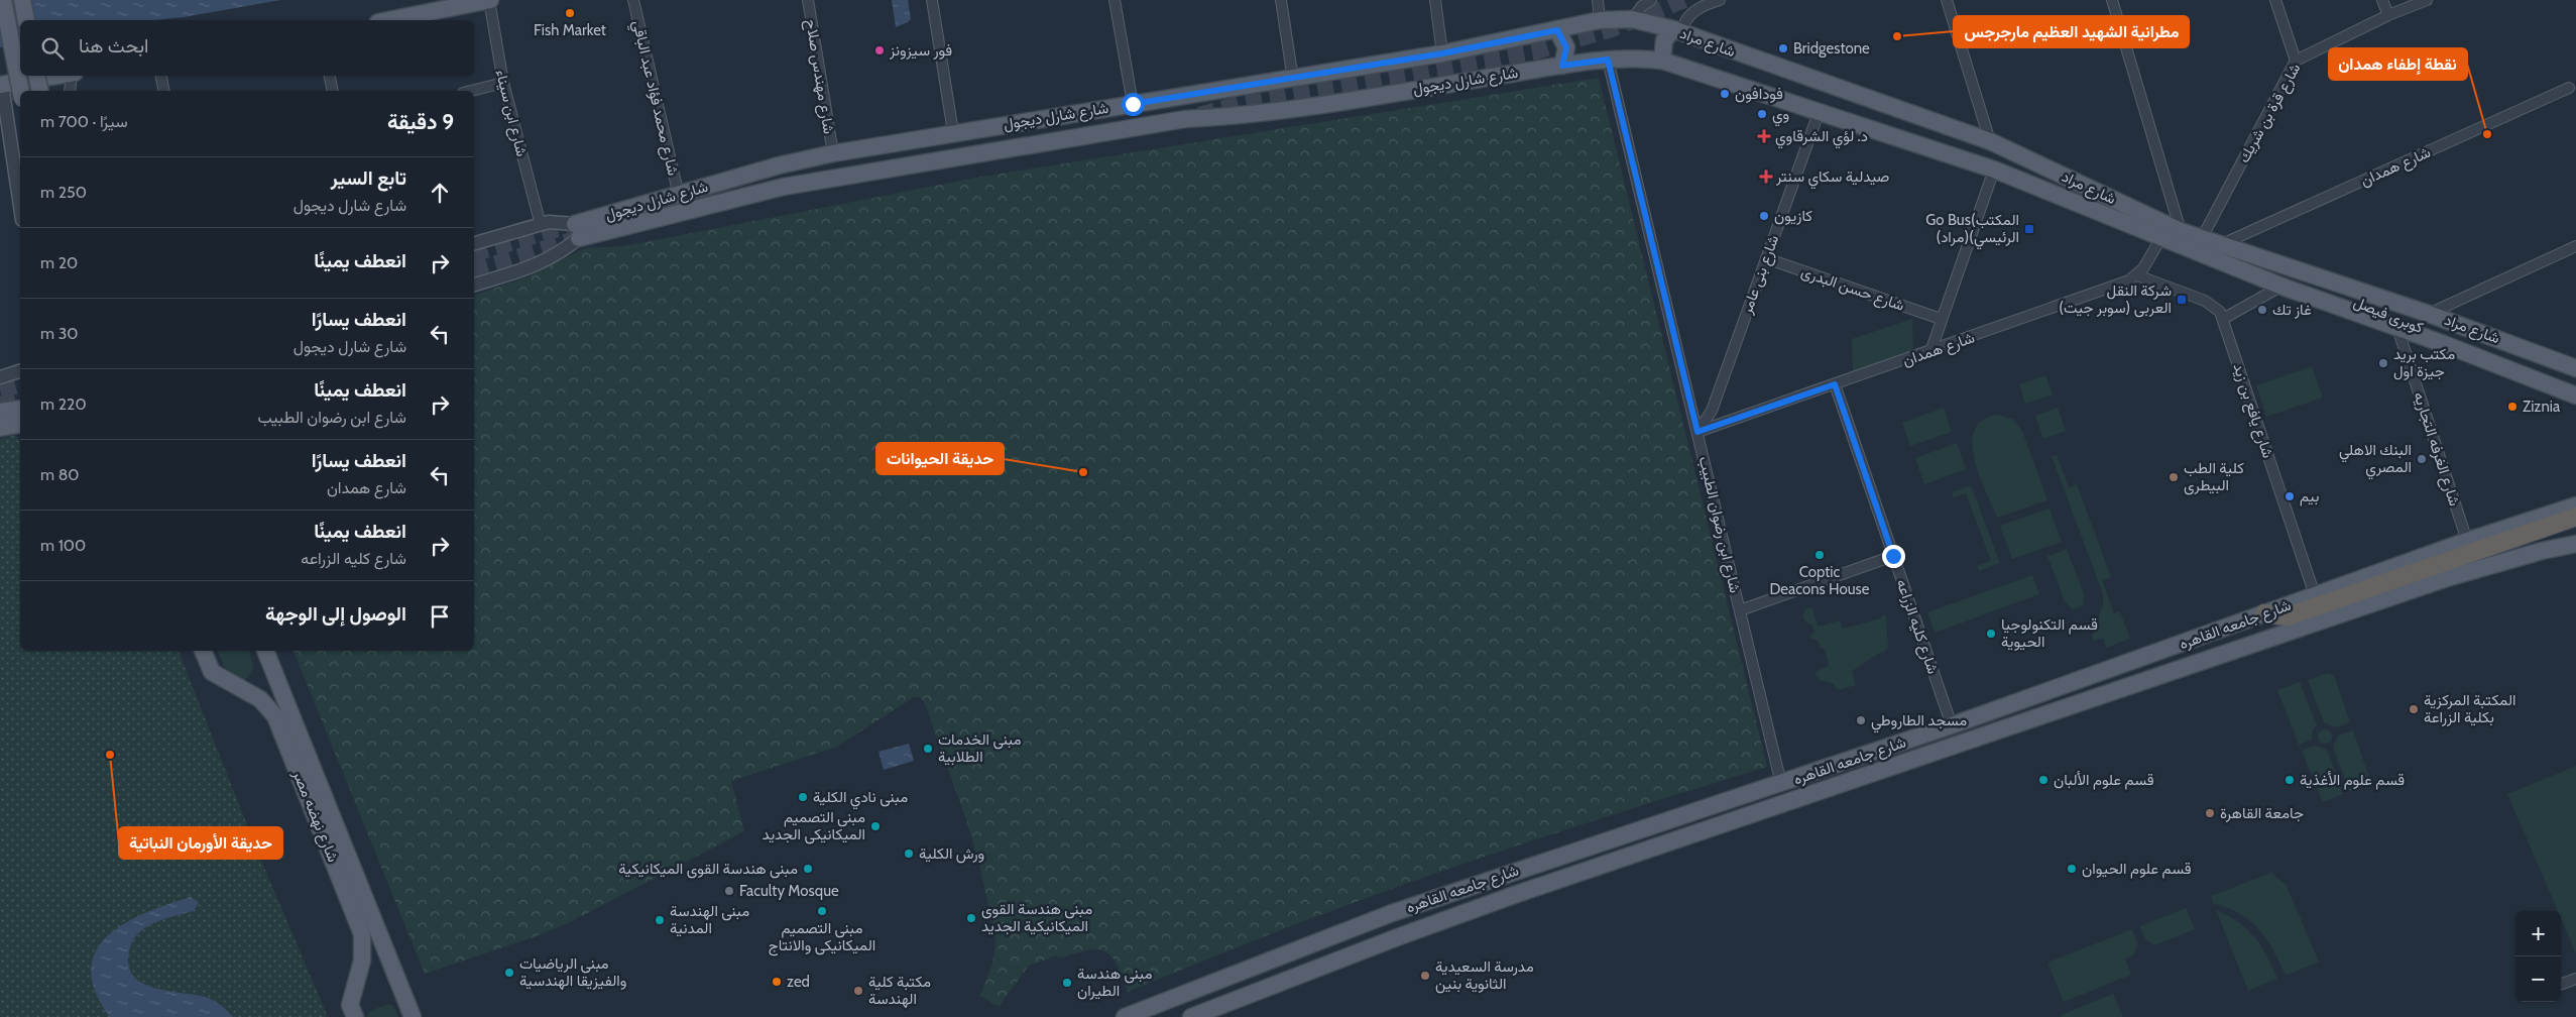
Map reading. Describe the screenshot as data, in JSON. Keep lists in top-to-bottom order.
{
  "streets": {
    "main road": [
      "شارع مراد",
      "شارع شارل ديجول",
      "كوبرى فيصل",
      "شارع جامعه القاهره",
      "شارع نهضه مصر"
    ],
    "street": [
      "شارع مهندس صلاح",
      "شارع محمد فؤاد عبد الباقي",
      "شارع ابن سيناء",
      "شارع قرة بن شريك",
      "شارع همدان",
      "شارع بنى عامر",
      "شارع حسن البدرى",
      "شارع يافع بن زيد",
      "شارع الغرفه التجاريه",
      "شارع ابن رضوان الطبيب",
      "شارع كليه الزراعه"
    ]
  },
  "crossings": [
    ["شارع مراد", "شارع شارل ديجول"],
    ["شارع مراد", "شارع قرة بن شريك"],
    ["شارع مراد", "شارع همدان"],
    ["شارع مراد", "شارع بنى عامر"],
    ["شارع مراد", "كوبرى فيصل"],
    ["شارع مراد", "شارع الغرفه التجاريه"],
    ["شارع مراد", "شارع ابن رضوان الطبيب"],
    ["شارع مهندس صلاح", "شارع شارل ديجول"],
    ["شارع شارل ديجول", "شارع محمد فؤاد عبد الباقي"],
    ["شارع شارل ديجول", "شارع ابن رضوان الطبيب"],
    ["شارع همدان", "شارع بنى عامر"],
    ["شارع همدان", "شارع يافع بن زيد"],
    ["شارع همدان", "شارع ابن رضوان الطبيب"],
    ["شارع همدان", "شارع كليه الزراعه"],
    ["شارع بنى عامر", "شارع حسن البدرى"],
    ["شارع بنى عامر", "شارع ابن رضوان الطبيب"],
    ["شارع يافع بن زيد", "شارع جامعه القاهره"],
    ["شارع الغرفه التجاريه", "شارع جامعه القاهره"],
    ["شارع ابن رضوان الطبيب", "شارع جامعه القاهره"],
    ["شارع جامعه القاهره", "شارع كليه الزراعه"]
  ],
  "places": {
    "other": [
      "Fish Market",
      "مطرانية الشهيد العظيم مارجرجس",
      "Bridgestone",
      "فور سيزونز",
      "فودافون",
      "وي",
      "نقطة إطفاء همدان",
      "كازيون",
      "غاز تك",
      "مكتب بريد جيزة اول",
      "Ziznia",
      "البنك الاهلي المصري",
      "حديقة الحيوانات",
      "كلية الطب البيطرى",
      "بيم",
      "Coptic Deacons House",
      "قسم التكنولوجيا الحيوية",
      "المكتبة المركزية بكلية الزراعة",
      "مسجد الطاروطي",
      "مبنى الخدمات الطلابية",
      "حديقة الأورمان النباتية",
      "قسم علوم الألبان",
      "قسم علوم الأغذية",
      "مبنى نادي الكلية",
      "جامعة القاهرة",
      "مبنى التصميم الميكانيكى الجديد",
      "ورش الكلية",
      "مبنى هندسة القوى الميكانيكية",
      "قسم علوم الحيوان",
      "Faculty Mosque",
      "مبنى التصميم الميكانيكى والانتاج",
      "مبنى هندسة القوى الميكانيكية الجديد",
      "مبنى الهندسة المدنية",
      "مبنى الرياضيات والفيزيقا الهندسية",
      "مدرسة السعيدية الثانوية بنين",
      "zed",
      "مبنى هندسة الطيران",
      "مكتبة كلية الهندسة"
    ],
    "health": ["د. لؤي الشرقاوي", "صيدلية سكاي سنتر"],
    "transit": ["Go Bus(المكتب الرئيسي)(مراد)", "شركة النقل العربى (سوبر جيت)"]
  },
  "page": {
    "search": "ابحث هنا",
    "heading": ["9 دقيقة", "سيرًا · 700 m"],
    "list": [
      ["تابع السير", "شارع شارل ديجول", "250 m"],
      ["انعطف يمينًا", "20 m"],
      ["انعطف يسارًا", "شارع شارل ديجول", "30 m"],
      ["انعطف يمينًا", "شارع ابن رضوان الطبيب", "220 m"],
      ["انعطف يسارًا", "شارع همدان", "80 m"],
      ["انعطف يمينًا", "شارع كليه الزراعه", "100 m"],
      "الوصول إلى الوجهة"
    ],
    "map_buttons": ["+", "−"]
  }
}
